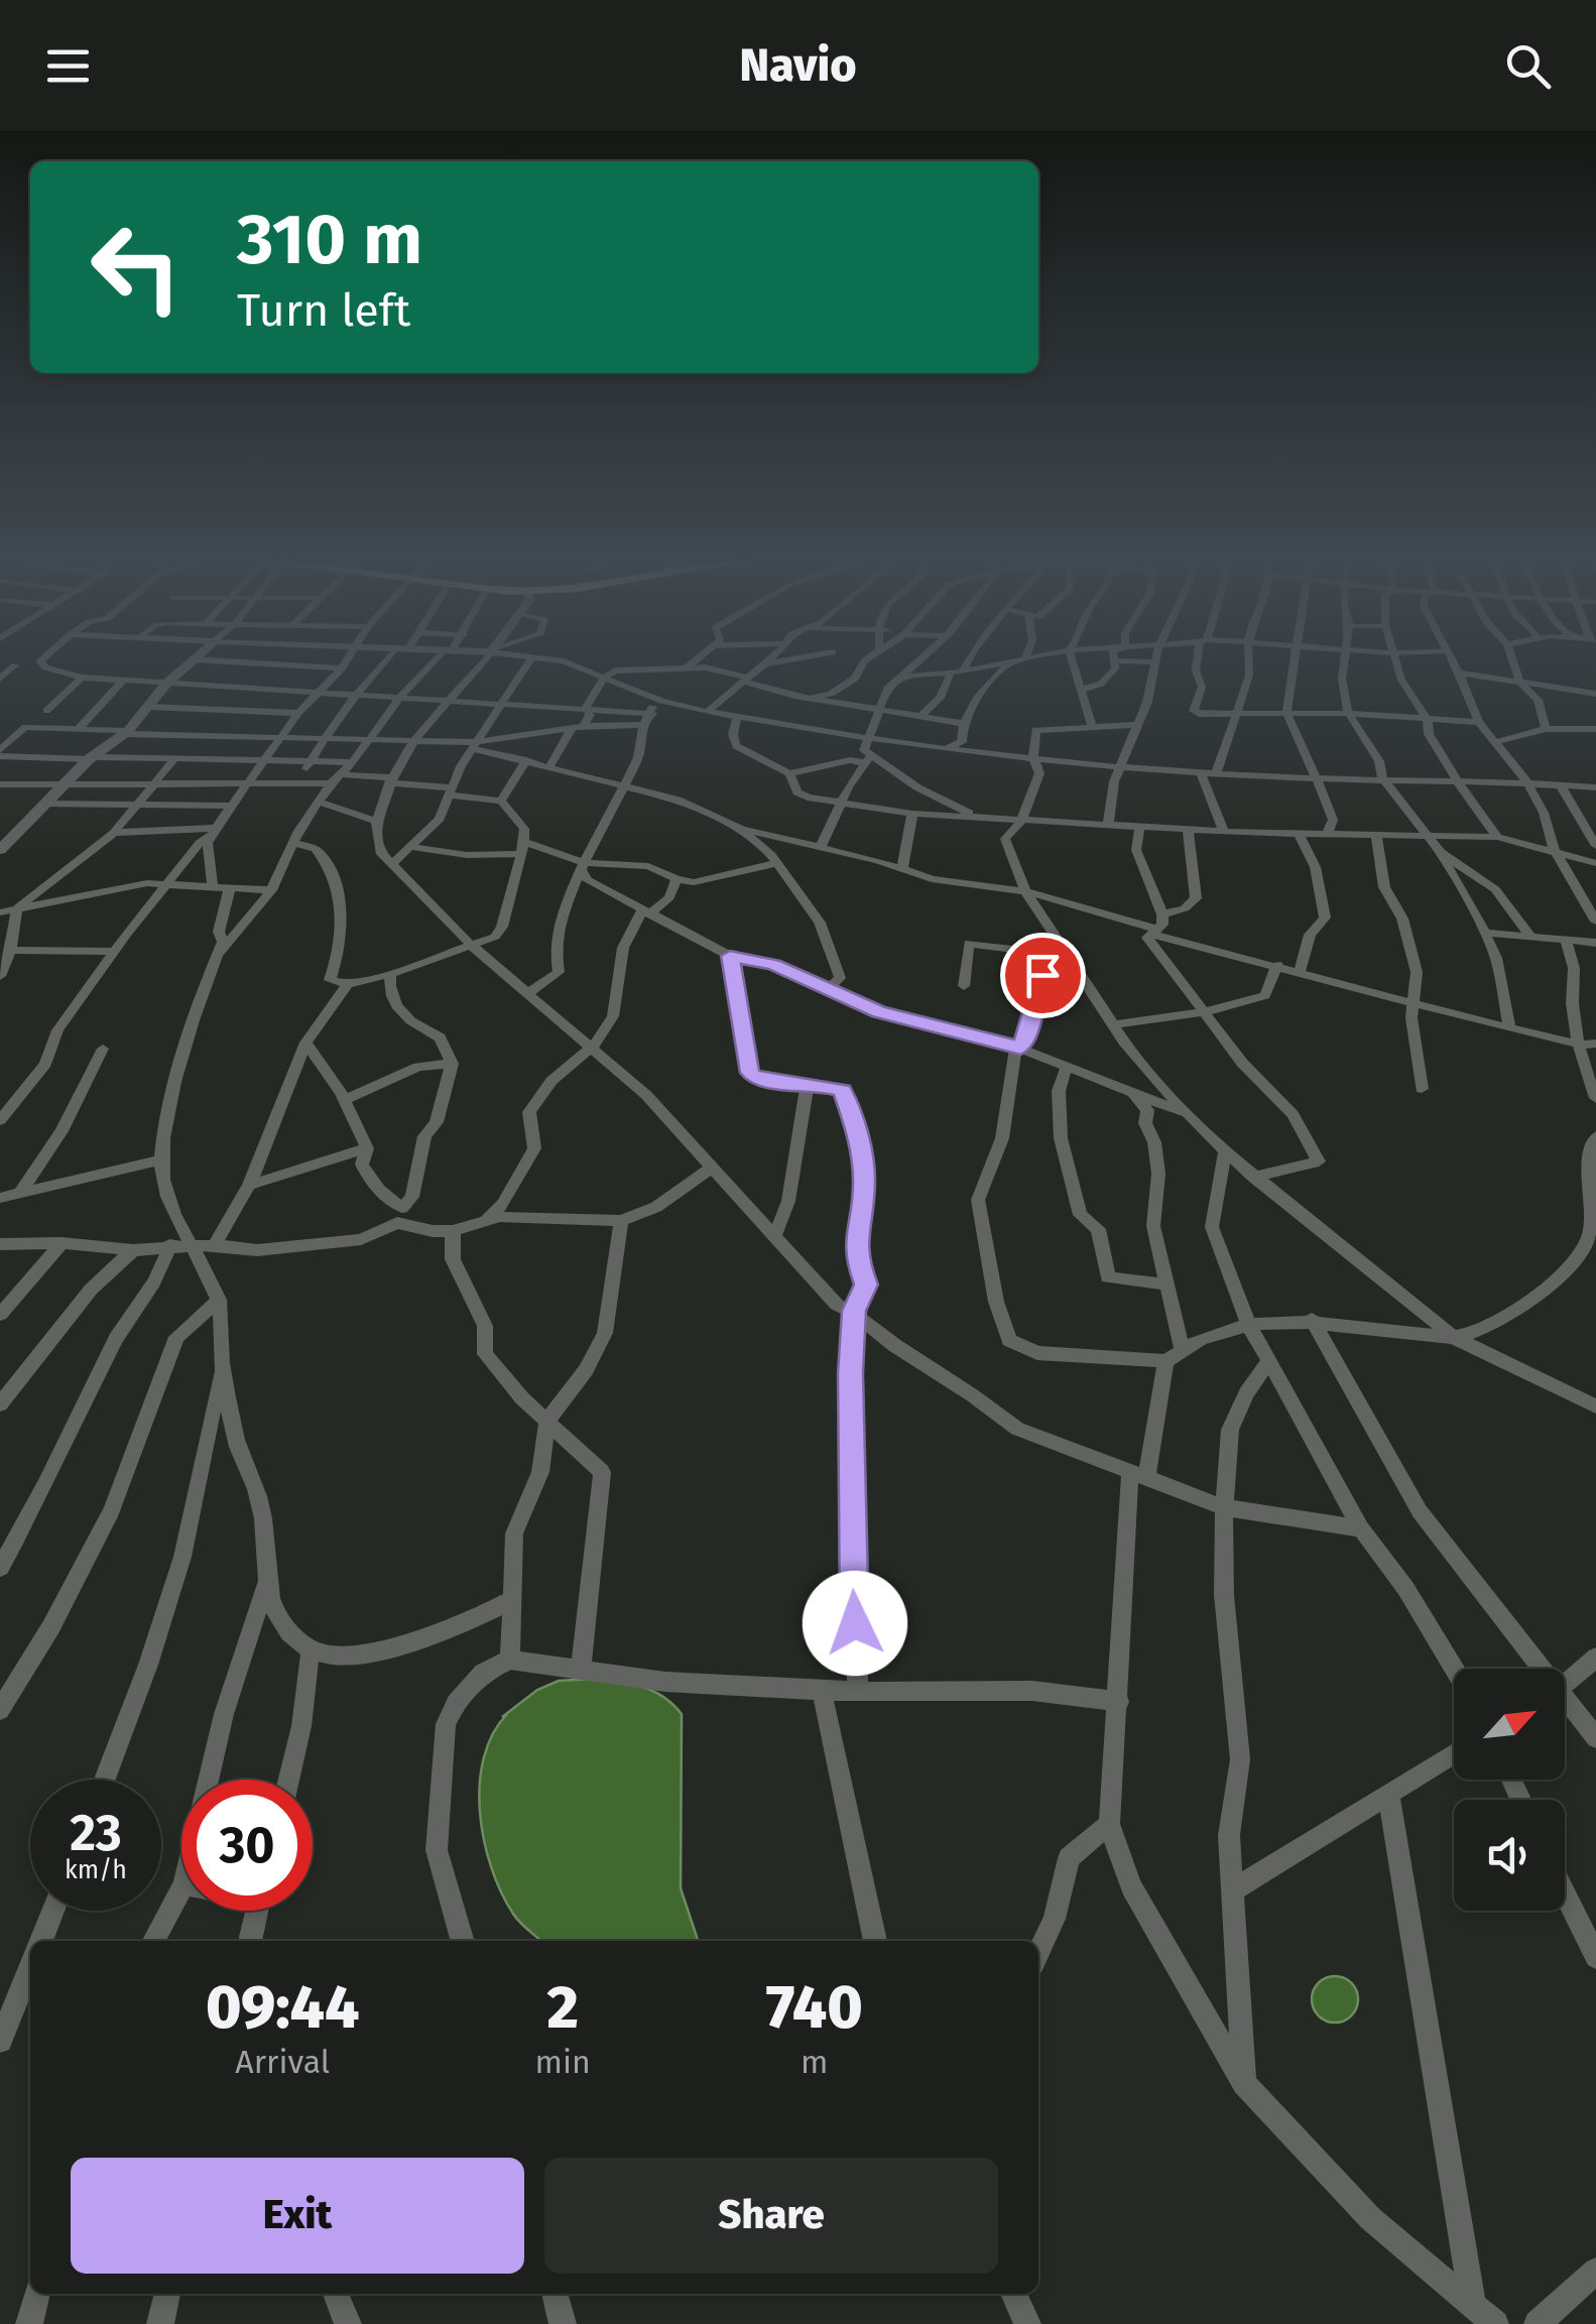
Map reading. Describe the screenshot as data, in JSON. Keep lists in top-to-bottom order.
{
  "north": "top right",
  "page": {
    "header": "Navio",
    "turn": ["310 m", "Turn left"],
    "speed": "23 km/h",
    "limit": "30",
    "eta": [
      "09:44",
      "Arrival",
      "2",
      "min",
      "740",
      "m"
    ],
    "buttons": ["Exit", "Share"]
  }
}
